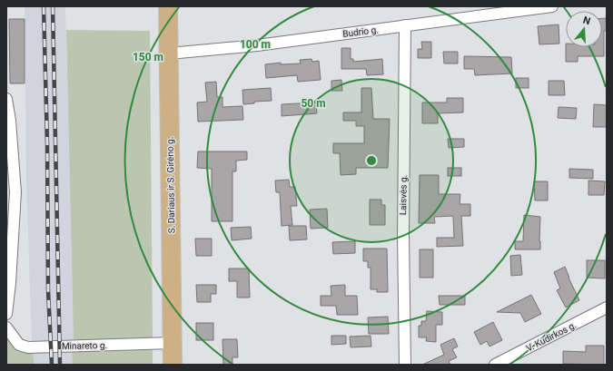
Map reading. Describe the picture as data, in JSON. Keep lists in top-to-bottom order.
{
  "streets": {
    "main road": ["S. Dariaus ir S. Girėno g."],
    "street": [
      "Budrio g.",
      "Laisvės g.",
      "V. Kudirkos g.",
      "Minareto g."
    ]
  },
  "crossings": [
    ["Budrio g.", "S. Dariaus ir S. Girėno g."],
    ["Budrio g.", "Laisvės g."],
    ["S. Dariaus ir S. Girėno g.", "Minareto g."]
  ],
  "north": "top",
  "rings": ["100 m", "150 m", "50 m"]
}
